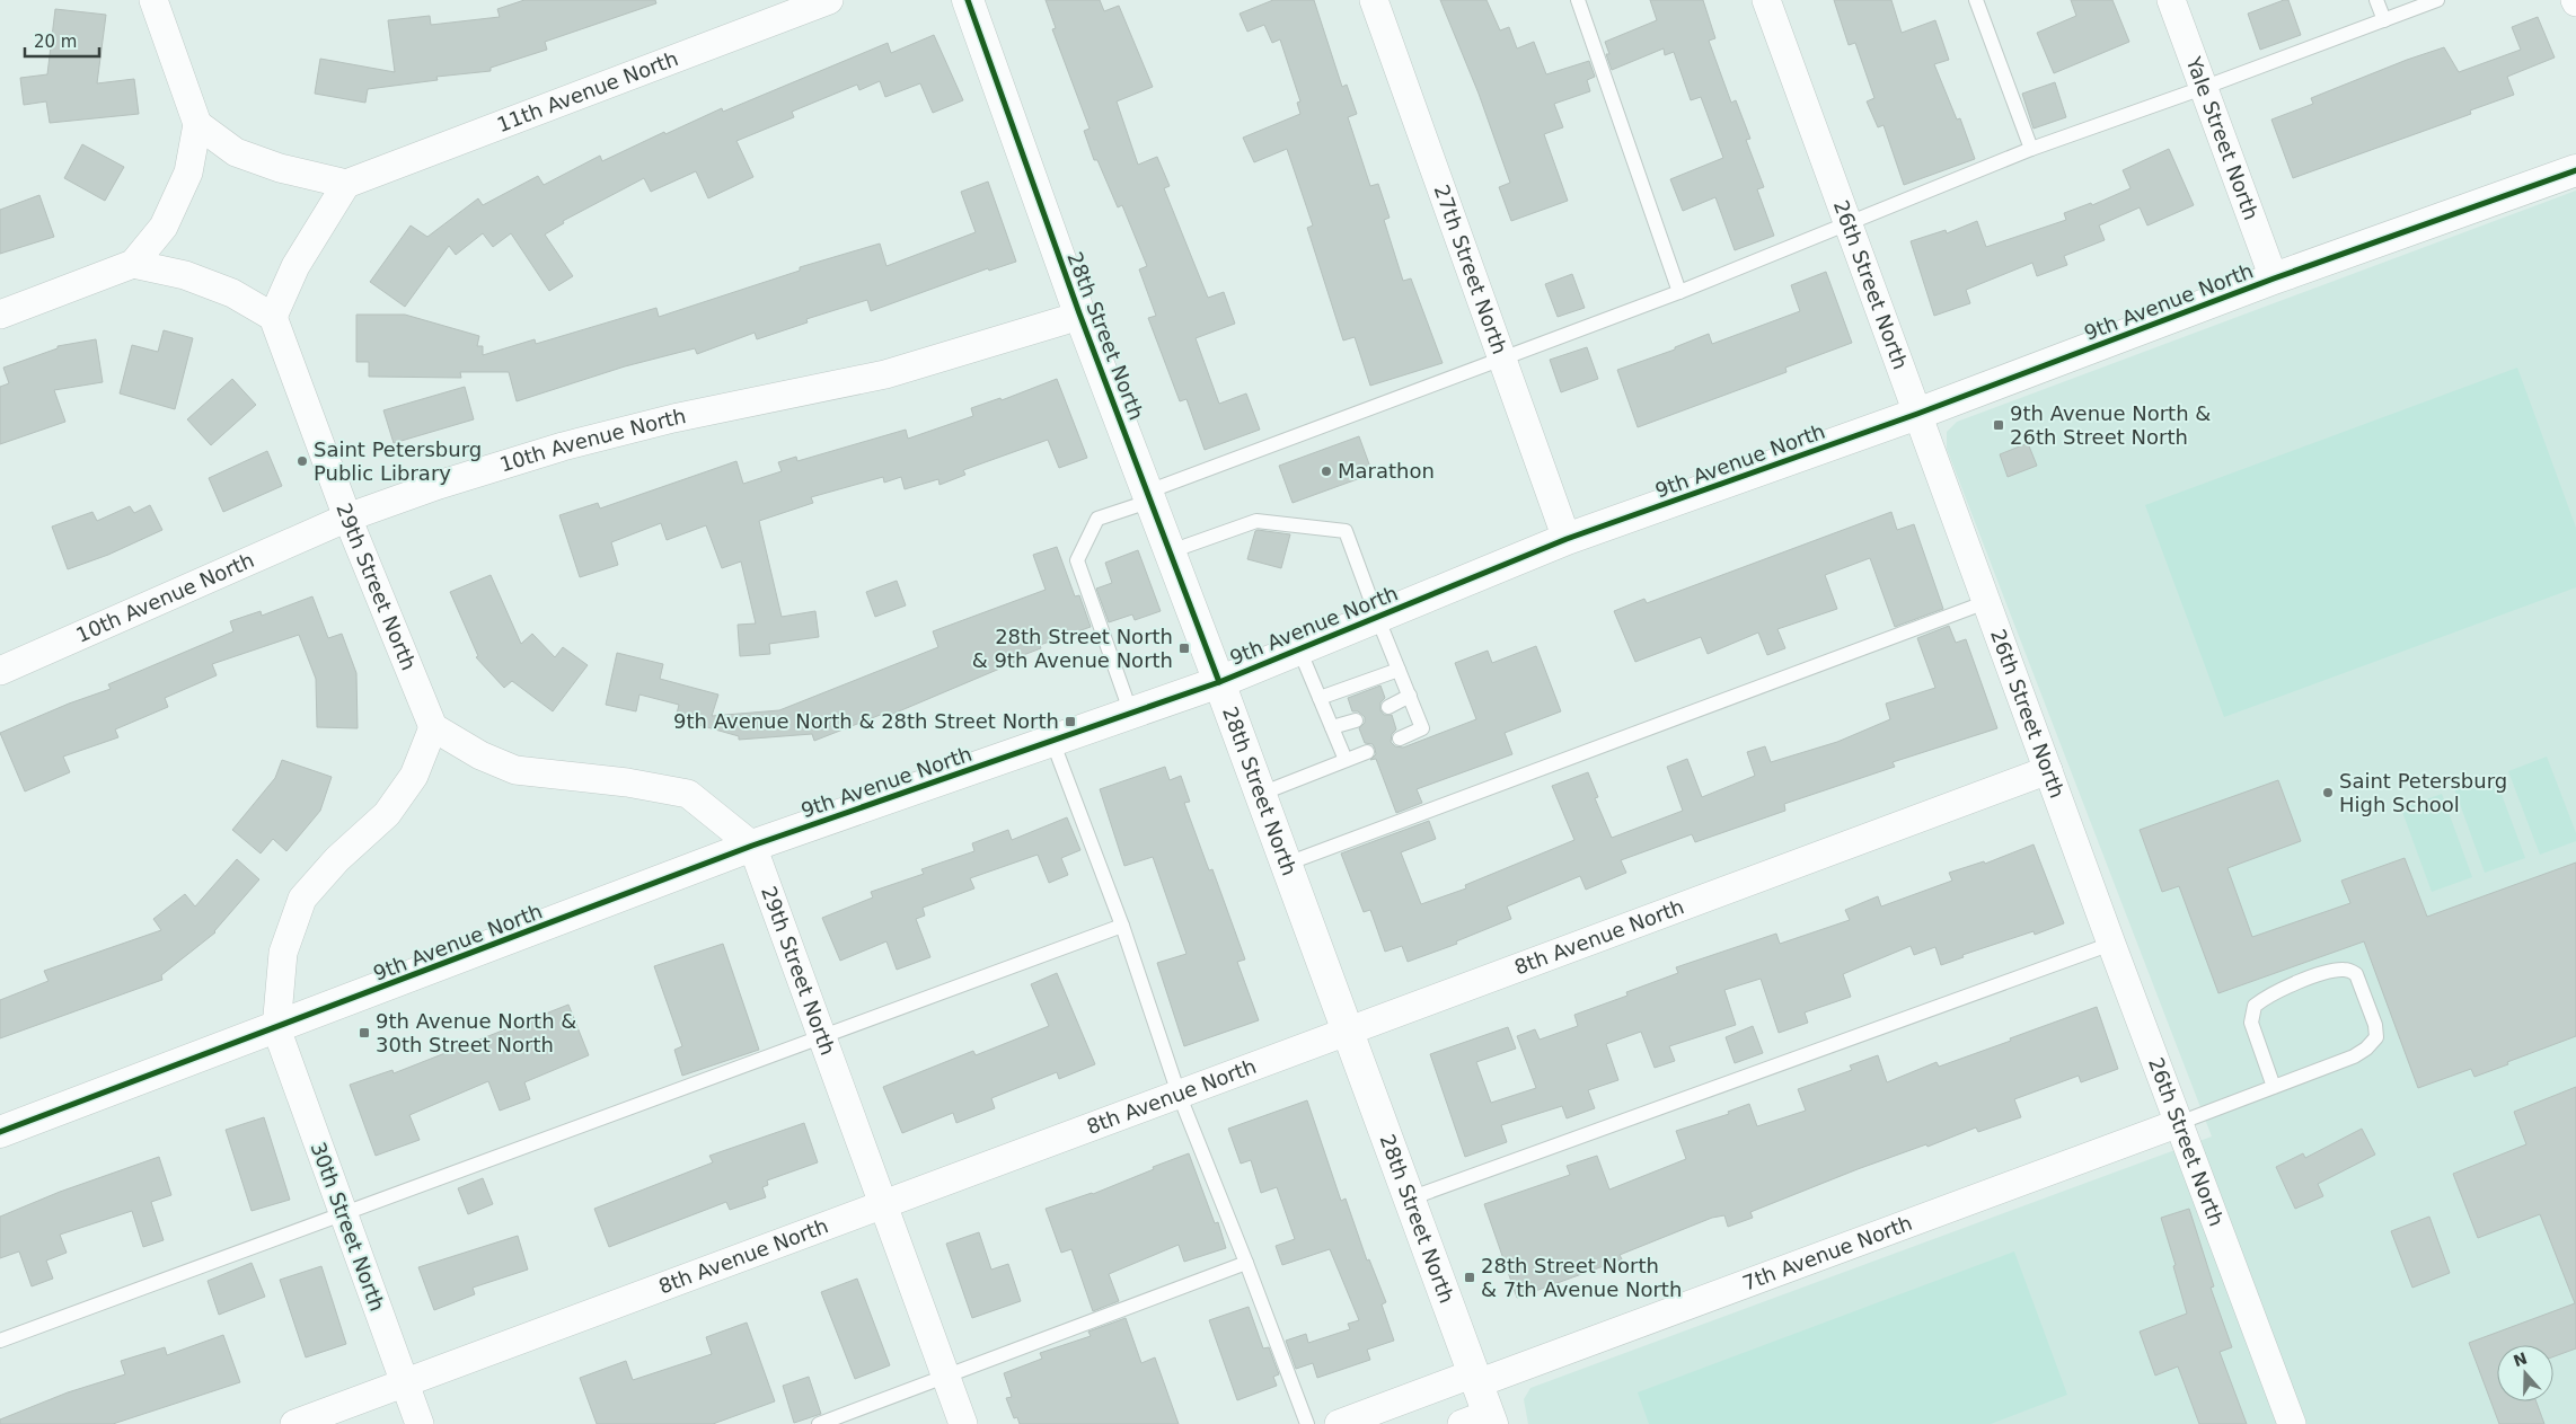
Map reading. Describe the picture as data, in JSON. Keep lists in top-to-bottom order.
{
  "streets": {
    "street": [
      "11th Avenue North",
      "Yale Street North",
      "27th Street North",
      "26th Street North",
      "9th Avenue North",
      "28th Street North",
      "10th Avenue North",
      "29th Street North",
      "8th Avenue North",
      "30th Street North",
      "7th Avenue North"
    ]
  },
  "crossings": [
    ["Yale Street North", "9th Avenue North"],
    ["27th Street North", "9th Avenue North"],
    ["26th Street North", "9th Avenue North"],
    ["26th Street North", "8th Avenue North"],
    ["26th Street North", "7th Avenue North"],
    ["9th Avenue North", "28th Street North"],
    ["9th Avenue North", "29th Street North"],
    ["9th Avenue North", "30th Street North"],
    ["28th Street North", "10th Avenue North"],
    ["28th Street North", "8th Avenue North"],
    ["28th Street North", "7th Avenue North"],
    ["10th Avenue North", "29th Street North"],
    ["29th Street North", "8th Avenue North"],
    ["8th Avenue North", "30th Street North"]
  ],
  "places": {
    "transit": [
      "9th Avenue North & 26th Street North",
      "28th Street North & 9th Avenue North",
      "9th Avenue North & 28th Street North",
      "9th Avenue North & 30th Street North",
      "28th Street North & 7th Avenue North"
    ],
    "other": ["Saint Petersburg Public Library", "Marathon", "Saint Petersburg High School"]
  },
  "scale_bar": "20 m",
  "north": "top"
}
